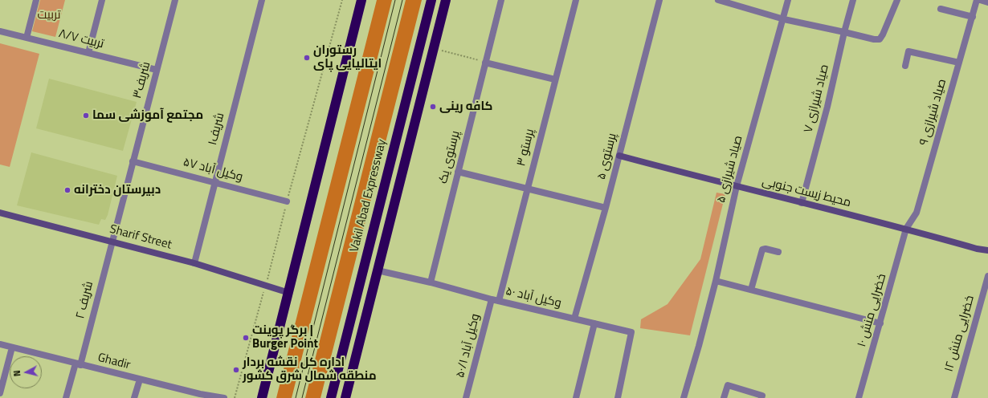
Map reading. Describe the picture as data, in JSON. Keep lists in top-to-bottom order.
{
  "streets": {
    "highway": ["Vakil Abad Expressway"],
    "street": [
      "تربیت ۸/۷",
      "شریف٣",
      "صیاد شیرازی ۷",
      "صیاد شیرازی ۹",
      "شریف١",
      "پرستو ۳",
      "پرستوی ۵",
      "پرستوی یک",
      "صیاد شیرازی ۵",
      "۵۷ وکیل آباد",
      "محیط زیست جنوبی",
      "Sharif Street",
      "۵۰ وکیل آباد",
      "شریف ۲",
      "خضرایی منش ۱۰",
      "خضرایی منش ۱۲",
      "وکیل آباد ۵۰/۱",
      "Ghadir"
    ]
  },
  "crossings": [
    ["تربیت ۸/۷", "شریف٣"],
    ["شریف٣", "۵۷ وکیل آباد"],
    ["شریف٣", "Sharif Street"],
    ["شریف٣", "شریف ۲"],
    ["صیاد شیرازی ۷", "محیط زیست جنوبی"],
    ["صیاد شیرازی ۹", "محیط زیست جنوبی"],
    ["صیاد شیرازی ۹", "خضرایی منش ۱۰"],
    ["شریف١", "۵۷ وکیل آباد"],
    ["شریف١", "Sharif Street"],
    ["پرستو ۳", "۵۰ وکیل آباد"],
    ["پرستوی ۵", "محیط زیست جنوبی"],
    ["پرستوی ۵", "۵۰ وکیل آباد"],
    ["پرستوی یک", "۵۰ وکیل آباد"],
    ["صیاد شیرازی ۵", "محیط زیست جنوبی"],
    ["محیط زیست جنوبی", "خضرایی منش ۱۰"],
    ["Sharif Street", "شریف ۲"],
    ["۵۰ وکیل آباد", "وکیل آباد ۵۰/۱"],
    ["شریف ۲", "Ghadir"]
  ],
  "parks": ["تربیت"],
  "places": [
    "رستوران ایتالیایی پای",
    "کافه رینی",
    "مجتمع آموزشی سما",
    "دبیرستان دخترانه",
    "برگر پوینت | Burger Point",
    "اداره کل نقشه بردار منطقه شمال شرق کشور"
  ],
  "north": "left"
}
